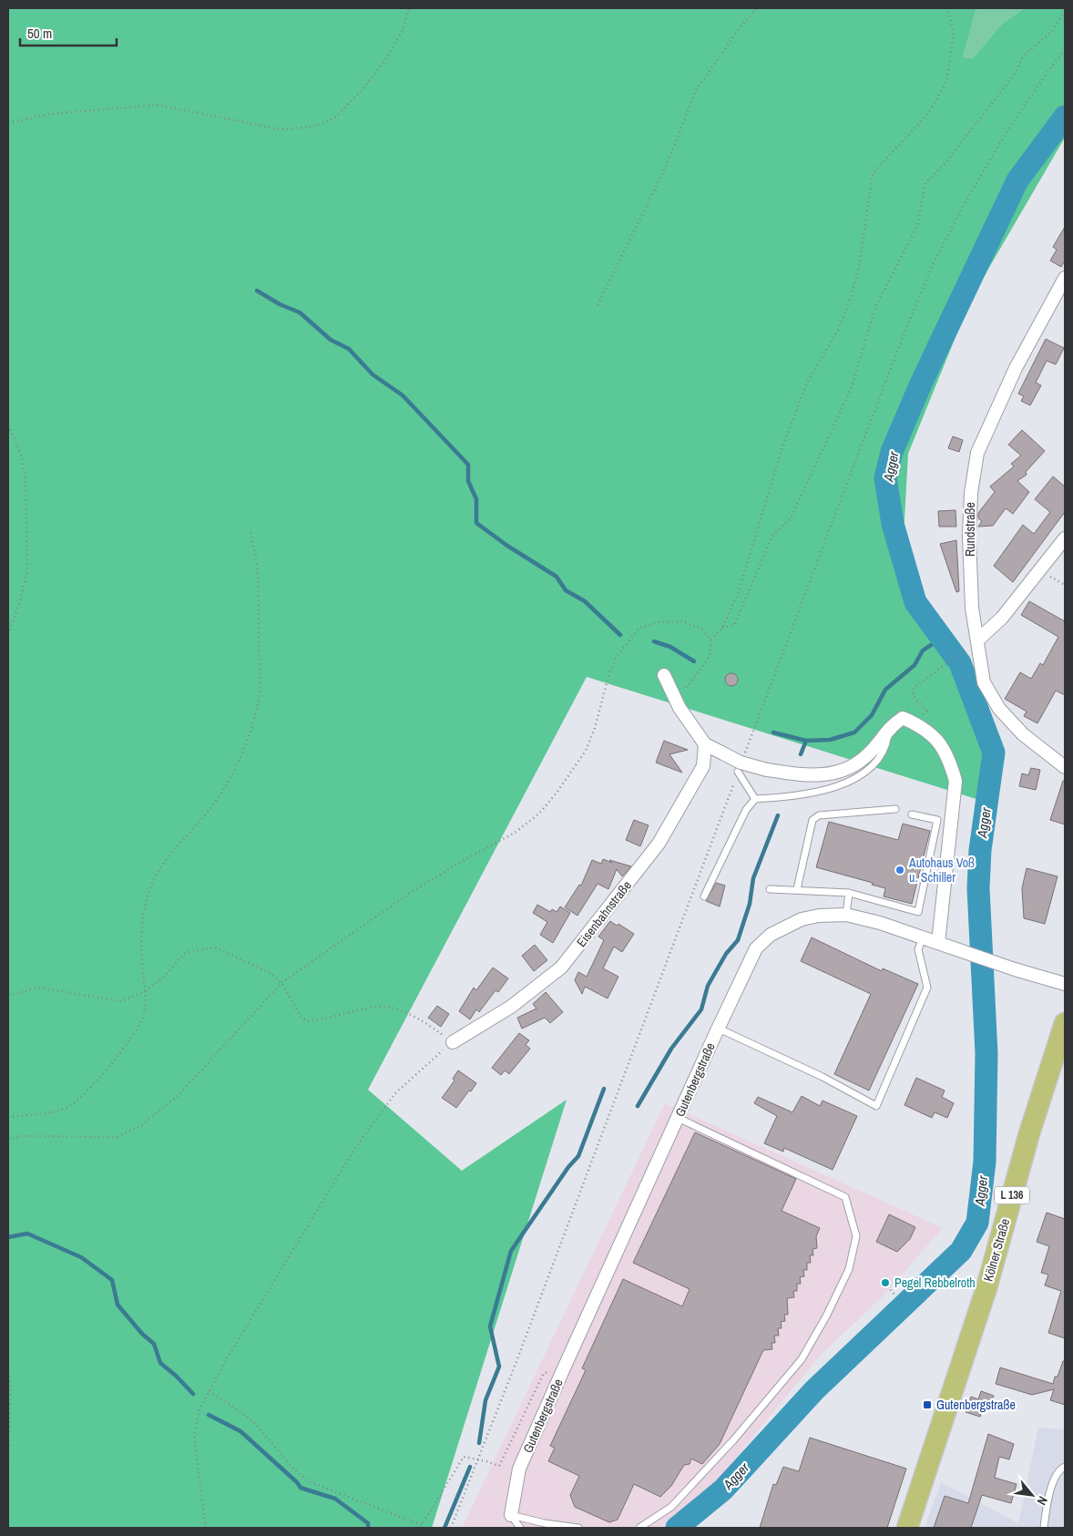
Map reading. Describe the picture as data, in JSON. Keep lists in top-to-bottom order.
{
  "streets": {
    "main road": ["L 136", "Kölner Straße"],
    "street": ["Rundstraße", "Eisenbahnstraße", "Gutenbergstraße"]
  },
  "water": ["Agger"],
  "places": {
    "other": ["Autohaus Voß u. Schiller", "Pegel Rebbelroth"],
    "transit": ["Gutenbergstraße"]
  },
  "scale_bar": "50 m",
  "north": "bottom right"
}
